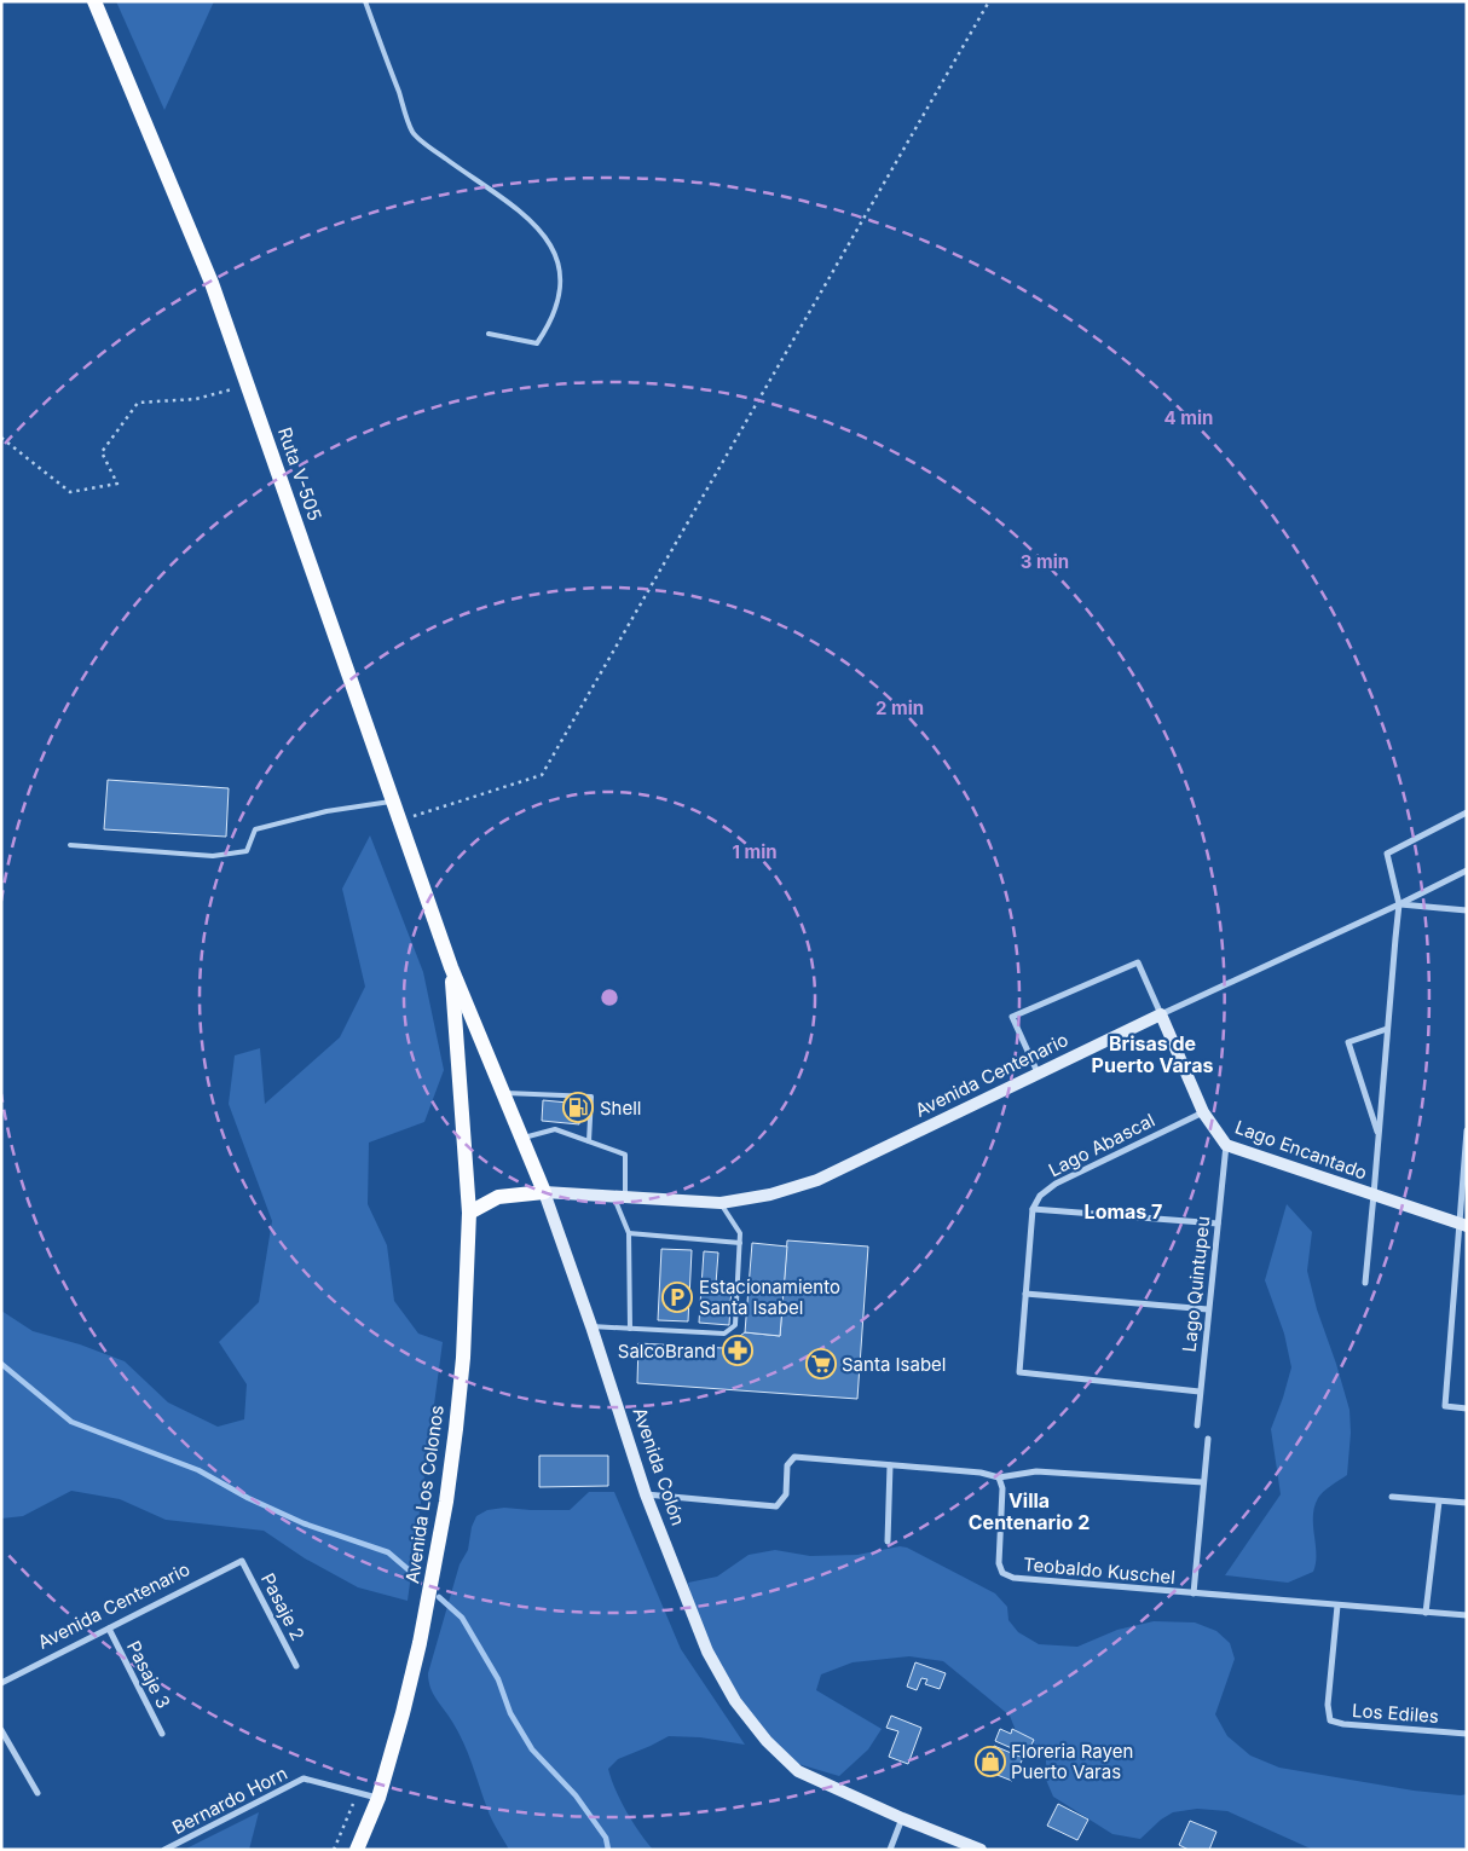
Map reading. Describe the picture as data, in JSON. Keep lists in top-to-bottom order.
{
  "streets": {
    "main road": ["Ruta V-505", "Avenida Colón", "Avenida Los Colonos"],
    "street": [
      "Avenida Centenario",
      "Lago Abascal",
      "Lago Encantado",
      "Lago Quintupeu",
      "Teobaldo Kuschel",
      "Pasaje 2",
      "Pasaje 3",
      "Los Ediles",
      "Bernardo Horn"
    ]
  },
  "crossings": [
    ["Ruta V-505", "Avenida Colón"],
    ["Ruta V-505", "Avenida Los Colonos"],
    ["Avenida Centenario", "Lago Encantado"],
    ["Avenida Centenario", "Avenida Colón"],
    ["Avenida Centenario", "Pasaje 2"],
    ["Avenida Centenario", "Pasaje 3"],
    ["Lago Abascal", "Lago Encantado"],
    ["Lago Encantado", "Lago Quintupeu"],
    ["Avenida Colón", "Avenida Los Colonos"],
    ["Avenida Los Colonos", "Bernardo Horn"],
    ["Teobaldo Kuschel", "Los Ediles"]
  ],
  "districts": ["Brisas de Puerto Varas", "Lomas 7", "Villa Centenario 2"],
  "places": {
    "fuel station": ["Shell"],
    "parking": ["Estacionamiento Santa Isabel"],
    "pharmacy": ["SalcoBrand"],
    "supermarket": ["Santa Isabel"],
    "shop": ["Floreria Rayen Puerto Varas"]
  },
  "rings": [
    "4 min",
    "3 min",
    "2 min",
    "1 min"
  ]
}
